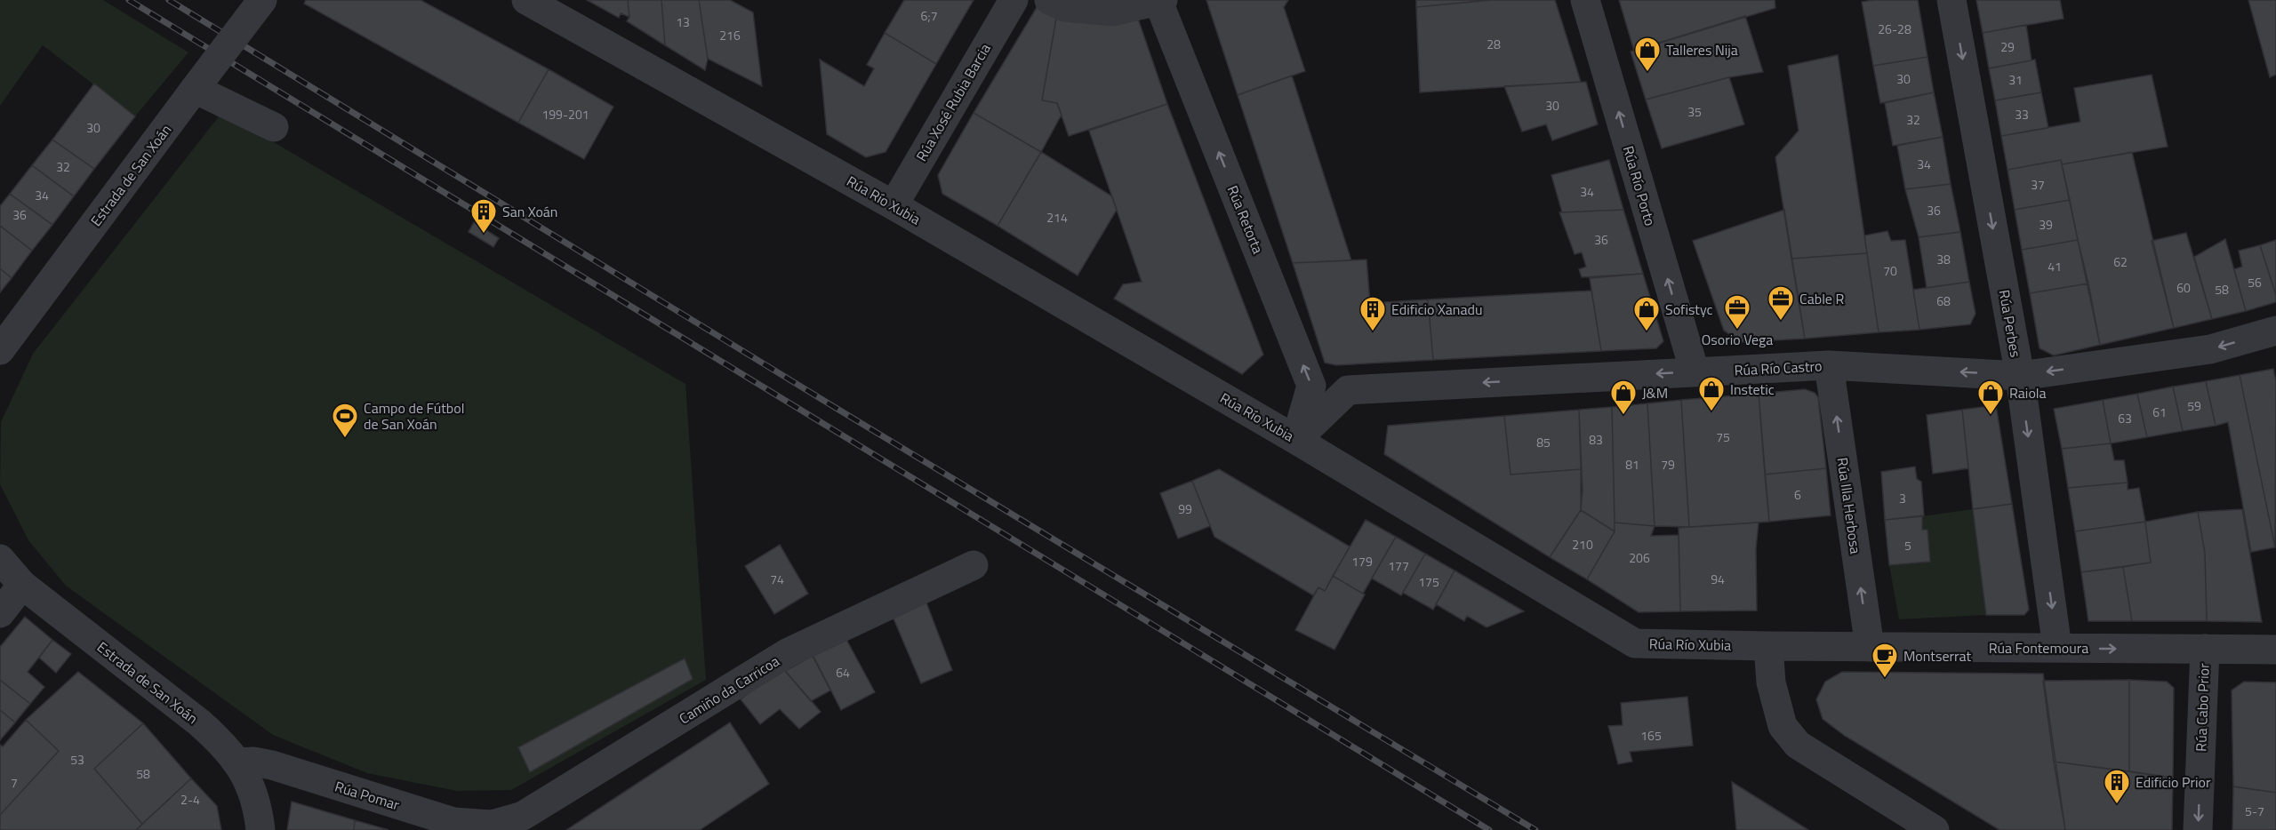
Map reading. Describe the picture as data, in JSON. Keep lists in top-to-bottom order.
{
  "streets": {
    "street": [
      "Rúa Xosé Rubia Barcia",
      "Estrada de San Xoán",
      "Rúa Río Porto",
      "Rúa Río Xubia",
      "Rúa Retorta",
      "Rúa Perbes",
      "Rúa Río Castro",
      "Rúa Illa Herbosa",
      "Rúa Fontemoura",
      "Camiño da Carricoa",
      "Rúa Cabo Prior",
      "Rúa Pomar"
    ]
  },
  "crossings": [
    ["Rúa Xosé Rubia Barcia", "Rúa Río Xubia"],
    ["Estrada de San Xoán", "Rúa Pomar"],
    ["Rúa Río Porto", "Rúa Río Castro"],
    ["Rúa Río Xubia", "Rúa Retorta"],
    ["Rúa Río Xubia", "Rúa Río Castro"],
    ["Rúa Río Xubia", "Rúa Fontemoura"],
    ["Rúa Retorta", "Rúa Río Castro"],
    ["Rúa Perbes", "Rúa Río Castro"],
    ["Rúa Perbes", "Rúa Fontemoura"],
    ["Rúa Río Castro", "Rúa Illa Herbosa"],
    ["Rúa Illa Herbosa", "Rúa Fontemoura"],
    ["Rúa Fontemoura", "Rúa Cabo Prior"],
    ["Camiño da Carricoa", "Rúa Pomar"]
  ],
  "one_way": [
    "Rúa Río Porto",
    "Rúa Retorta",
    "Rúa Perbes",
    "Rúa Río Castro",
    "Rúa Illa Herbosa",
    "Rúa Cabo Prior"
  ],
  "places": {
    "shop": [
      "Talleres Nija",
      "Sofistyc",
      "Instetic",
      "J&M",
      "Raiola"
    ],
    "building": ["San Xoán", "Edificio Xanadu", "Edificio Prior"],
    "office": ["Cable R", "Osorio Vega"],
    "sports": ["Campo de Fútbol de San Xoán"],
    "cafe": ["Montserrat"]
  },
  "house_numbers": [
    "6;7",
    "13",
    "26-28",
    "216",
    "28",
    "29",
    "30",
    "31",
    "30",
    "35",
    "199-201",
    "33",
    "32",
    "30",
    "34",
    "32",
    "37",
    "34",
    "34",
    "36",
    "36",
    "214",
    "39",
    "36",
    "38",
    "62",
    "41",
    "70",
    "56",
    "60",
    "58",
    "68",
    "59",
    "61",
    "63",
    "75",
    "83",
    "85",
    "81",
    "79",
    "6",
    "3",
    "99",
    "210",
    "5",
    "206",
    "179",
    "177",
    "74",
    "94",
    "175",
    "64",
    "165",
    "53",
    "58",
    "7",
    "2-4",
    "5-7"
  ]
}
